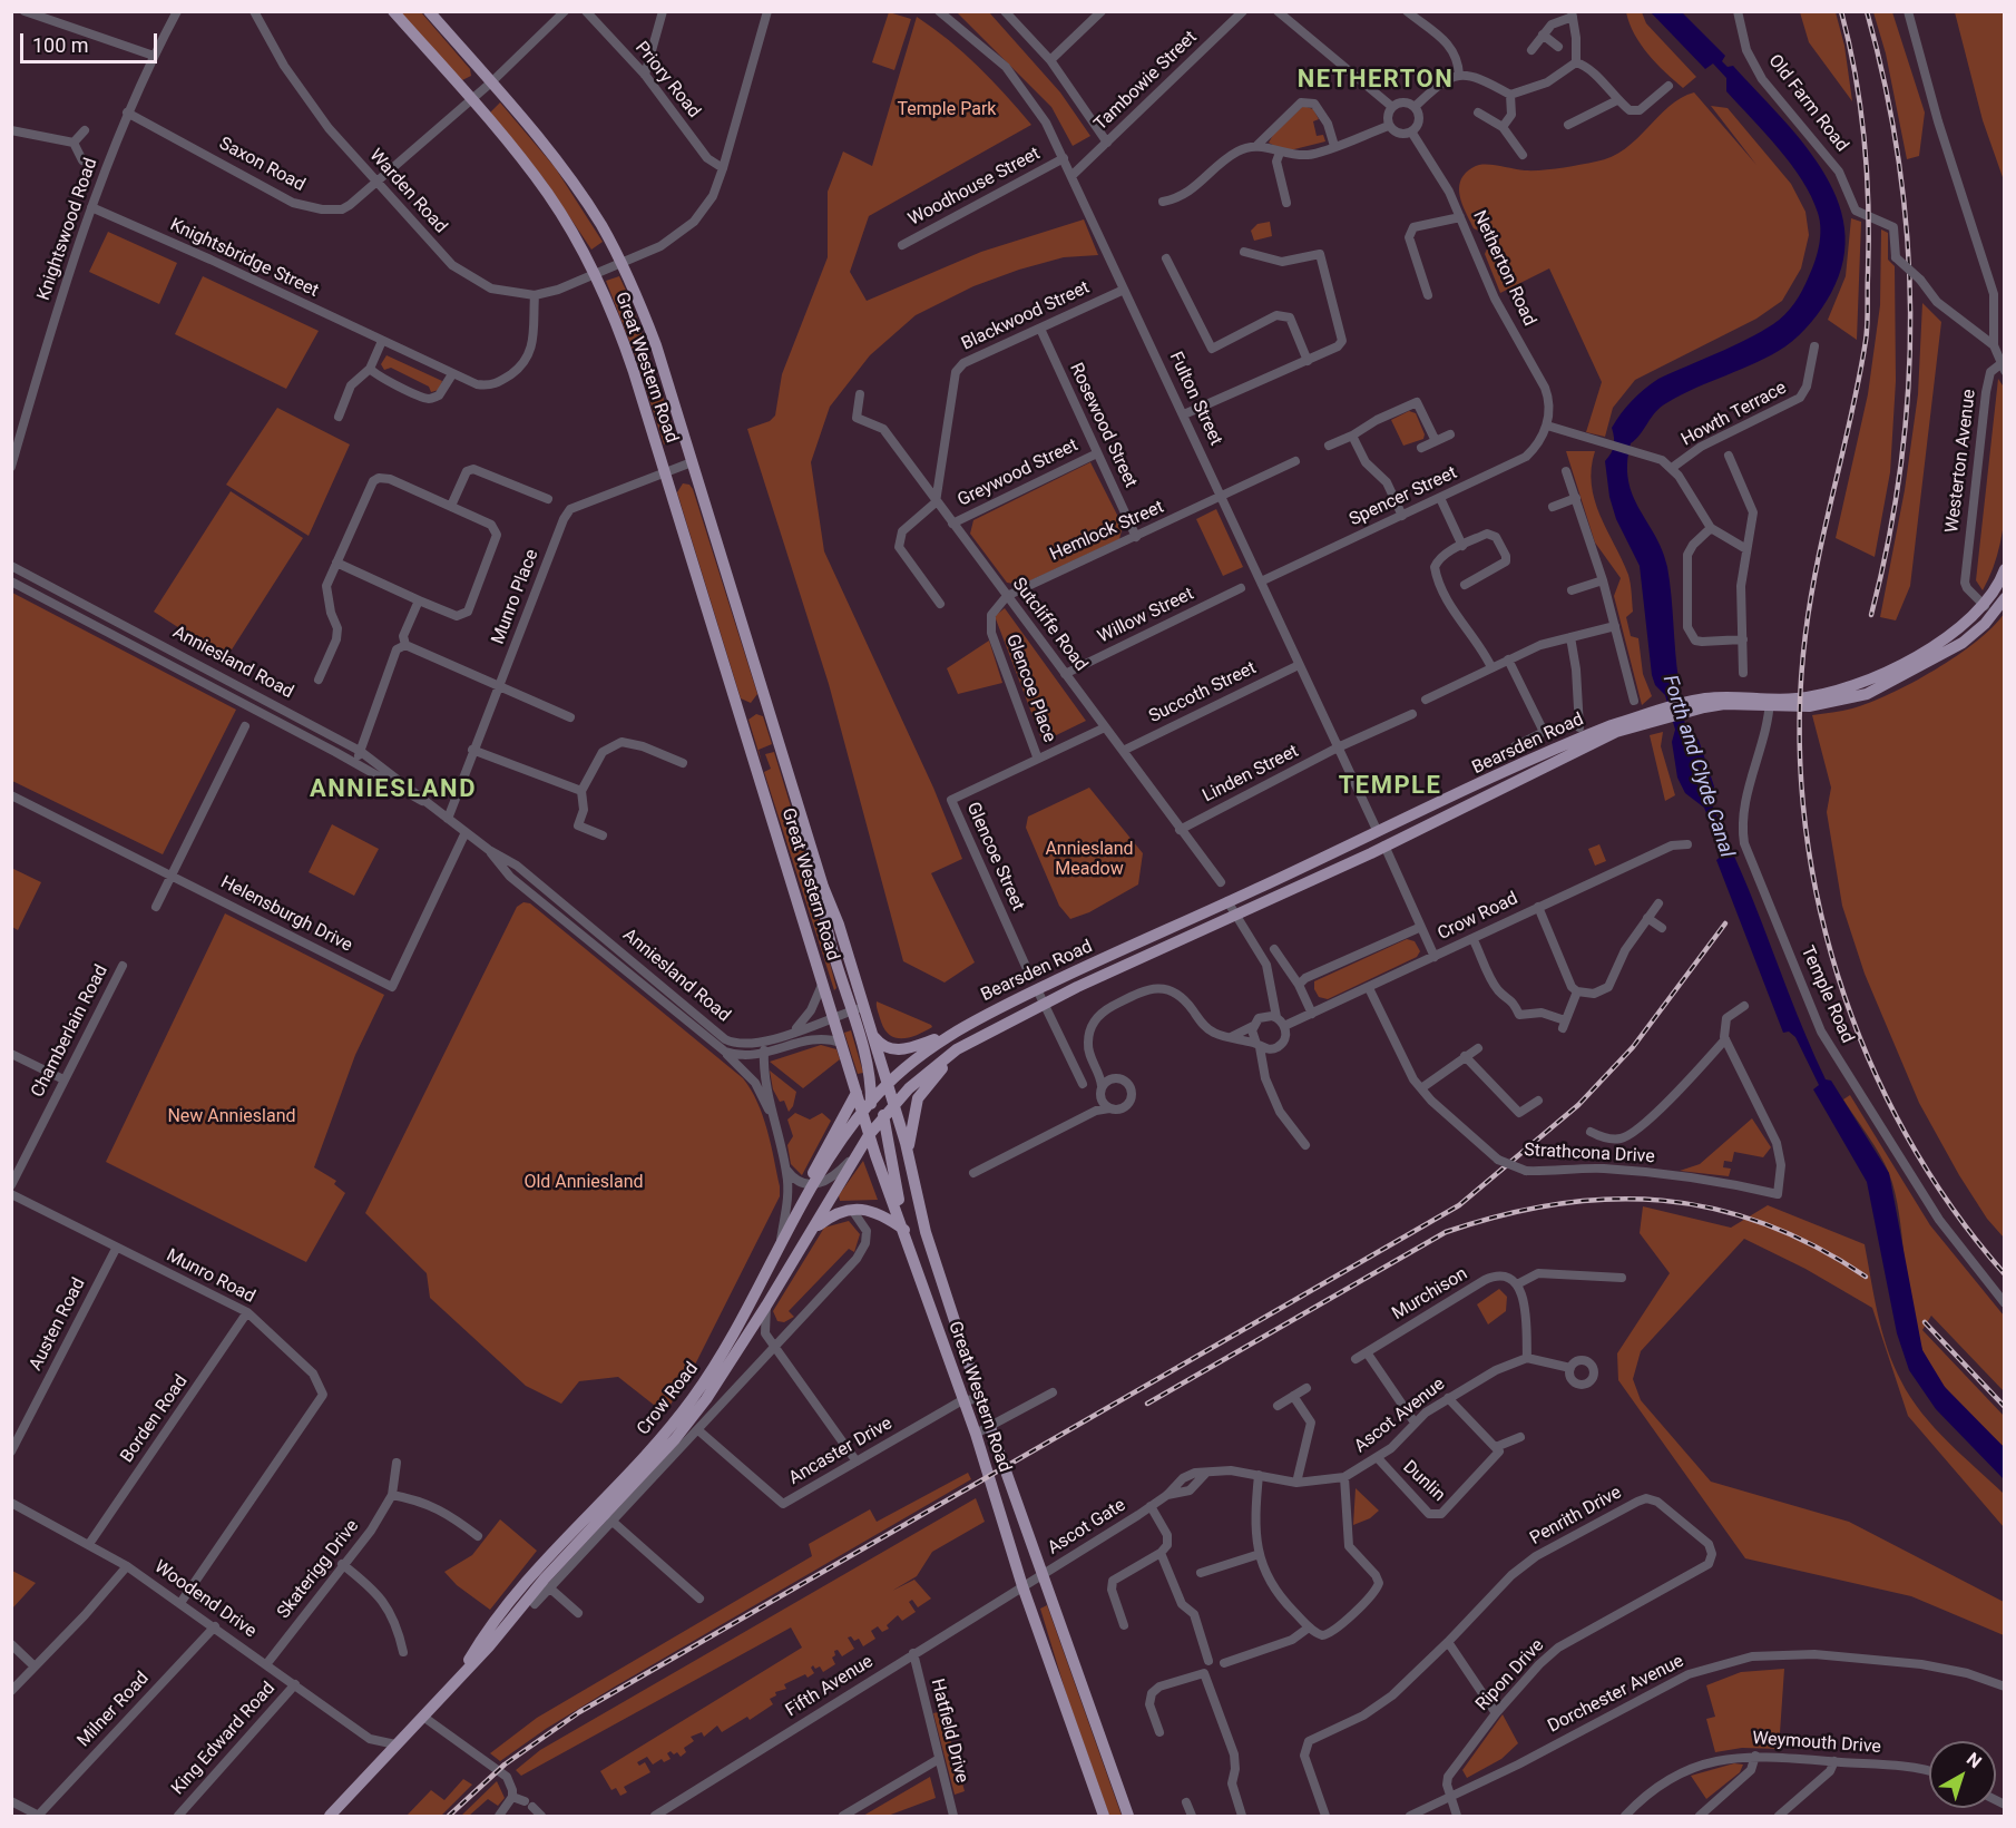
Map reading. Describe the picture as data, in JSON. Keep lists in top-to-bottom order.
{
  "streets": {
    "main road": ["Great Western Road", "Bearsden Road", "Crow Road"],
    "street": [
      "Priory Road",
      "Tambowie Street",
      "Old Farm Road",
      "Saxon Road",
      "Woodhouse Street",
      "Warden Road",
      "Knightswood Road",
      "Knightsbridge Street",
      "Netherton Road",
      "Blackwood Street",
      "Fulton Street",
      "Howth Terrace",
      "Rosewood Street",
      "Westerton Avenue",
      "Greywood Street",
      "Spencer Street",
      "Hemlock Street",
      "Munro Place",
      "Willow Street",
      "Sutcliffe Road",
      "Anniesland Road",
      "Glencoe Place",
      "Succoth Street",
      "Linden Street",
      "Glencoe Street",
      "Helensburgh Drive",
      "Temple Road",
      "Chamberlain Road",
      "Strathcona Drive",
      "Munro Road",
      "Murchison",
      "Austen Road",
      "Ascot Avenue",
      "Borden Road",
      "Ancaster Drive",
      "Dunlin",
      "Penrith Drive",
      "Ascot Gate",
      "Skaterigg Drive",
      "Woodend Drive",
      "Ripon Drive",
      "Fifth Avenue",
      "Dorchester Avenue",
      "Milner Road",
      "Hatfield Drive",
      "King Edward Road",
      "Weymouth Drive"
    ]
  },
  "crossings": [
    ["Priory Road", "Warden Road"],
    ["Tambowie Street", "Fulton Street"],
    ["Old Farm Road", "Westerton Avenue"],
    ["Saxon Road", "Warden Road"],
    ["Saxon Road", "Knightswood Road"],
    ["Saxon Road", "Great Western Road"],
    ["Woodhouse Street", "Fulton Street"],
    ["Warden Road", "Knightsbridge Street"],
    ["Warden Road", "Great Western Road"],
    ["Knightswood Road", "Knightsbridge Street"],
    ["Netherton Road", "Spencer Street"],
    ["Blackwood Street", "Fulton Street"],
    ["Blackwood Street", "Rosewood Street"],
    ["Blackwood Street", "Sutcliffe Road"],
    ["Great Western Road", "Munro Place"],
    ["Great Western Road", "Anniesland Road"],
    ["Great Western Road", "Bearsden Road"],
    ["Great Western Road", "Crow Road"],
    ["Great Western Road", "Ancaster Drive"],
    ["Great Western Road", "Ascot Gate"],
    ["Great Western Road", "Fifth Avenue"],
    ["Fulton Street", "Spencer Street"],
    ["Fulton Street", "Hemlock Street"],
    ["Fulton Street", "Succoth Street"],
    ["Fulton Street", "Bearsden Road"],
    ["Fulton Street", "Linden Street"],
    ["Rosewood Street", "Greywood Street"],
    ["Rosewood Street", "Hemlock Street"],
    ["Westerton Avenue", "Bearsden Road"],
    ["Greywood Street", "Sutcliffe Road"],
    ["Hemlock Street", "Sutcliffe Road"],
    ["Hemlock Street", "Glencoe Place"],
    ["Munro Place", "Anniesland Road"],
    ["Willow Street", "Sutcliffe Road"],
    ["Sutcliffe Road", "Glencoe Place"],
    ["Sutcliffe Road", "Succoth Street"],
    ["Sutcliffe Road", "Linden Street"],
    ["Sutcliffe Road", "Glencoe Street"],
    ["Anniesland Road", "Helensburgh Drive"],
    ["Glencoe Place", "Glencoe Street"],
    ["Bearsden Road", "Crow Road"],
    ["Bearsden Road", "Temple Road"],
    ["Crow Road", "Strathcona Drive"],
    ["Crow Road", "Woodend Drive"],
    ["Munro Road", "Austen Road"],
    ["Munro Road", "Borden Road"],
    ["Munro Road", "Woodend Drive"],
    ["Ascot Avenue", "Dunlin"],
    ["Ascot Avenue", "Ascot Gate"],
    ["Borden Road", "Woodend Drive"],
    ["Penrith Drive", "Ripon Drive"],
    ["Ascot Gate", "Fifth Avenue"],
    ["Skaterigg Drive", "Woodend Drive"],
    ["Woodend Drive", "Milner Road"],
    ["Woodend Drive", "King Edward Road"],
    ["Ripon Drive", "Dorchester Avenue"],
    ["Fifth Avenue", "Hatfield Drive"]
  ],
  "districts": ["NETHERTON", "TEMPLE", "ANNIESLAND"],
  "water": ["Forth and Clyde Canal"],
  "parks": [
    "Temple Park",
    "Anniesland Meadow",
    "New Anniesland",
    "Old Anniesland"
  ],
  "scale_bar": "100 m",
  "north": "top right"
}
